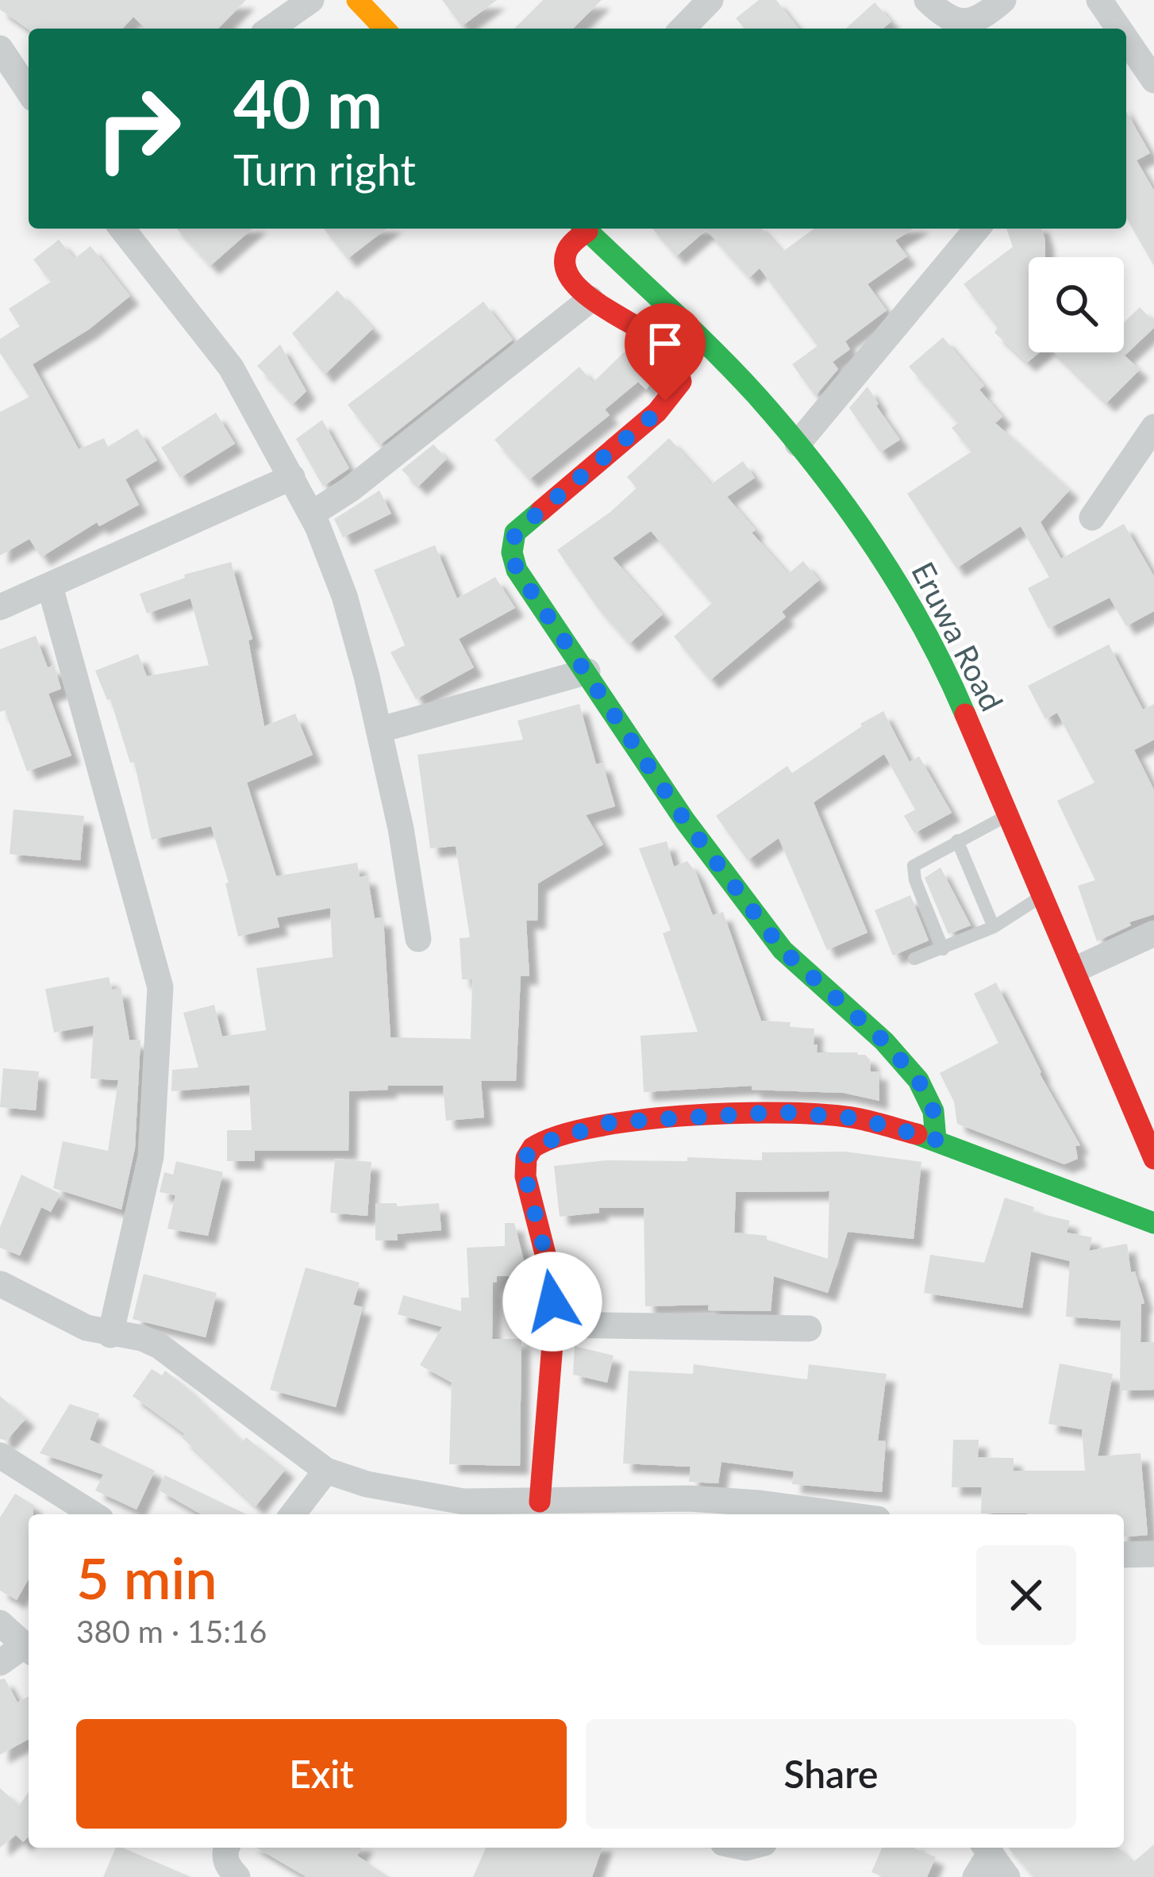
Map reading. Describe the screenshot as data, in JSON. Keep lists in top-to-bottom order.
{
  "streets": {
    "street": ["Eruwa Road"]
  },
  "page": {
    "turn": ["40 m", "Turn right"],
    "heading": ["5 min", "380 m · 15:16"],
    "buttons": ["Exit", "Share"]
  }
}
